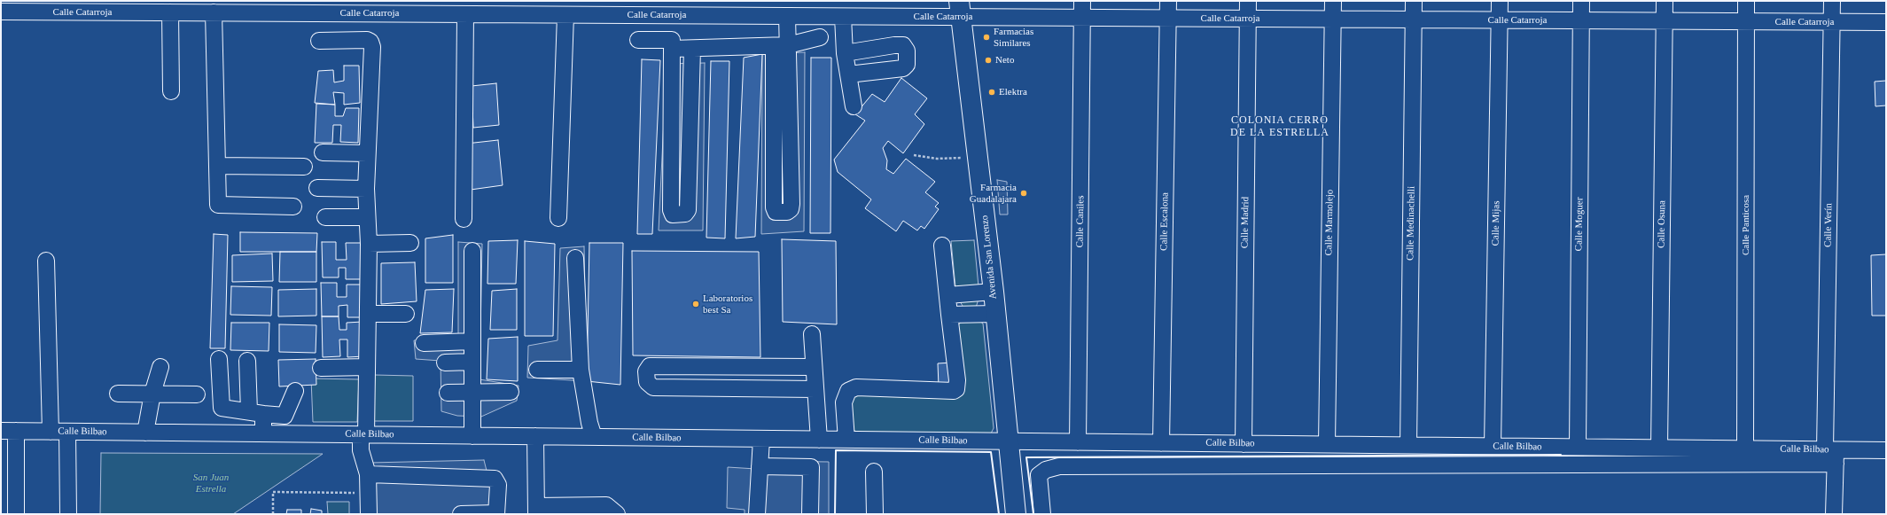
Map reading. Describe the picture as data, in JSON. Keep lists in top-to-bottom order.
{
  "streets": {
    "main road": ["Avenida San Lorenzo"],
    "street": [
      "Calle Catarroja",
      "Calle Caniles",
      "Calle Escalona",
      "Calle Madrid",
      "Calle Marmolejo",
      "Calle Medinachelli",
      "Calle Mijas",
      "Calle Moguer",
      "Calle Osuna",
      "Calle Panticosa",
      "Calle Verín",
      "Calle Bilbao"
    ]
  },
  "crossings": [
    ["Calle Catarroja", "Calle Caniles"],
    ["Calle Catarroja", "Calle Escalona"],
    ["Calle Catarroja", "Calle Madrid"],
    ["Calle Catarroja", "Calle Marmolejo"],
    ["Calle Catarroja", "Calle Medinachelli"],
    ["Calle Catarroja", "Calle Mijas"],
    ["Calle Catarroja", "Calle Moguer"],
    ["Calle Catarroja", "Calle Osuna"],
    ["Calle Catarroja", "Calle Panticosa"],
    ["Calle Catarroja", "Calle Verín"],
    ["Calle Catarroja", "Avenida San Lorenzo"],
    ["Calle Caniles", "Calle Bilbao"],
    ["Calle Escalona", "Calle Bilbao"],
    ["Calle Madrid", "Calle Bilbao"],
    ["Calle Marmolejo", "Calle Bilbao"],
    ["Calle Medinachelli", "Calle Bilbao"],
    ["Calle Mijas", "Calle Bilbao"],
    ["Calle Moguer", "Calle Bilbao"],
    ["Calle Osuna", "Calle Bilbao"],
    ["Calle Panticosa", "Calle Bilbao"],
    ["Calle Verín", "Calle Bilbao"],
    ["Avenida San Lorenzo", "Calle Bilbao"]
  ],
  "districts": ["COLONIA CERRO DE LA ESTRELLA"],
  "parks": ["San Juan Estrella"],
  "places": [
    "Farmacias Similares",
    "Neto",
    "Elektra",
    "Farmacia Guadalajara",
    "Laboratorios best Sa"
  ]
}
